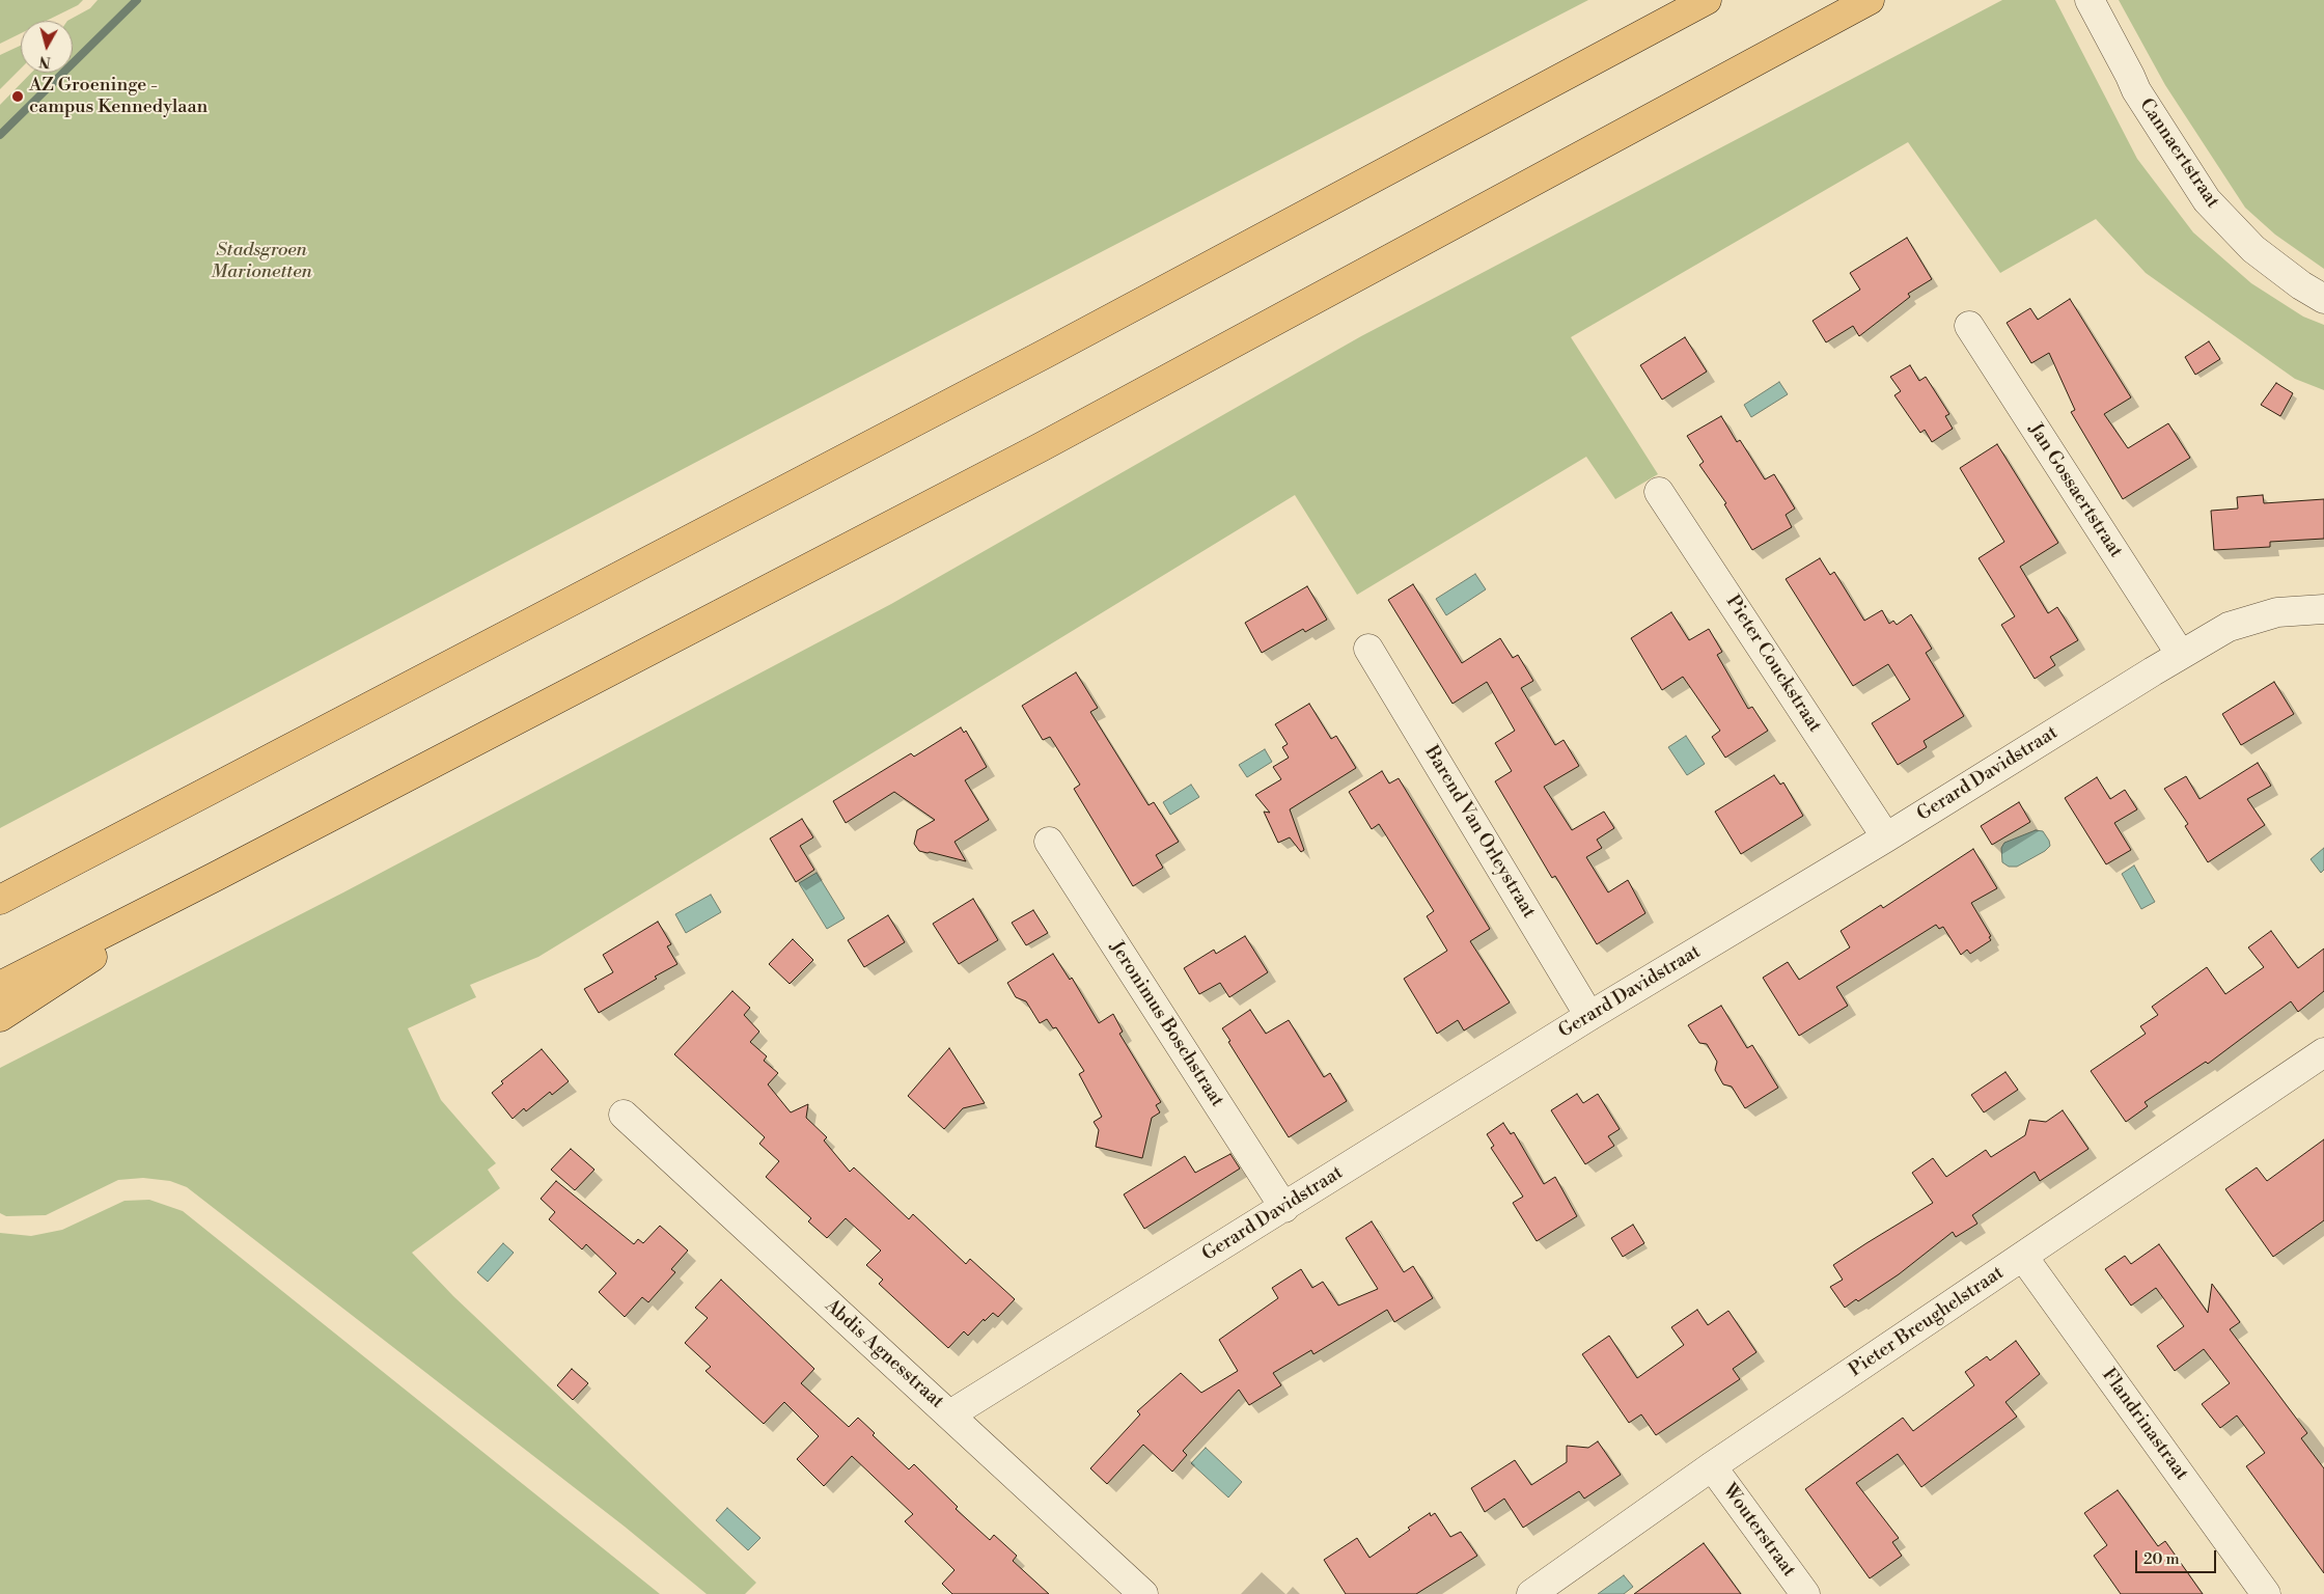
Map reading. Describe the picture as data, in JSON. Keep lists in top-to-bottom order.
{
  "streets": {
    "street": [
      "Cannaertstraat",
      "Jan Gossaertstraat",
      "Pieter Couckstraat",
      "Gerard Davidstraat",
      "Barend Van Orleystraat",
      "Jeronimus Boschstraat",
      "Pieter Breughelstraat",
      "Abdis Agnesstraat",
      "Flandrinastraat",
      "Wouterstraat"
    ]
  },
  "crossings": [
    ["Jan Gossaertstraat", "Gerard Davidstraat"],
    ["Pieter Couckstraat", "Gerard Davidstraat"],
    ["Gerard Davidstraat", "Barend Van Orleystraat"],
    ["Gerard Davidstraat", "Jeronimus Boschstraat"],
    ["Gerard Davidstraat", "Abdis Agnesstraat"],
    ["Pieter Breughelstraat", "Flandrinastraat"],
    ["Pieter Breughelstraat", "Wouterstraat"]
  ],
  "parks": ["Stadsgroen Marionetten"],
  "places": ["AZ Groeninge - campus Kennedylaan"],
  "scale_bar": "20 m",
  "north": "bottom"
}
